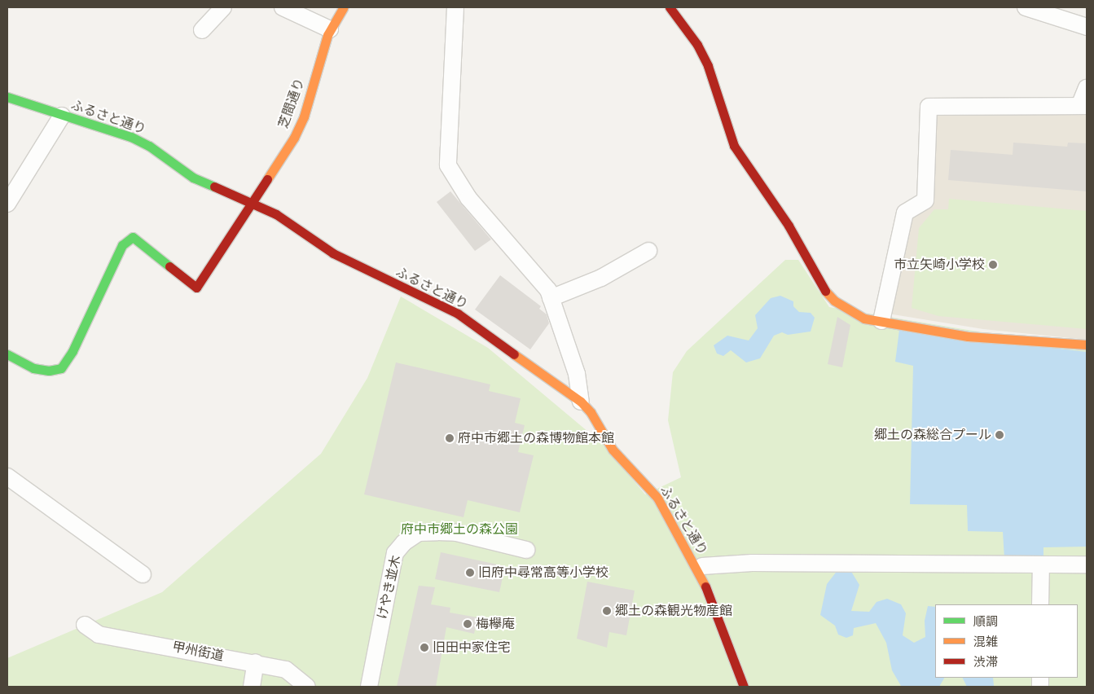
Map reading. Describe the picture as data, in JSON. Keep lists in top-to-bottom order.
{
  "streets": {
    "street": [
      "芝間通り",
      "ふるさと通り",
      "けやき並木",
      "甲州街道"
    ]
  },
  "crossings": [
    ["芝間通り", "ふるさと通り"]
  ],
  "parks": ["府中市郷土の森公園"],
  "places": [
    "市立矢崎小学校",
    "郷土の森総合プール",
    "府中市郷土の森博物館本館",
    "旧府中尋常高等小学校",
    "郷土の森観光物産館",
    "梅欅庵",
    "旧田中家住宅"
  ],
  "legend": ["順調", "混雑", "渋滞"]
}
